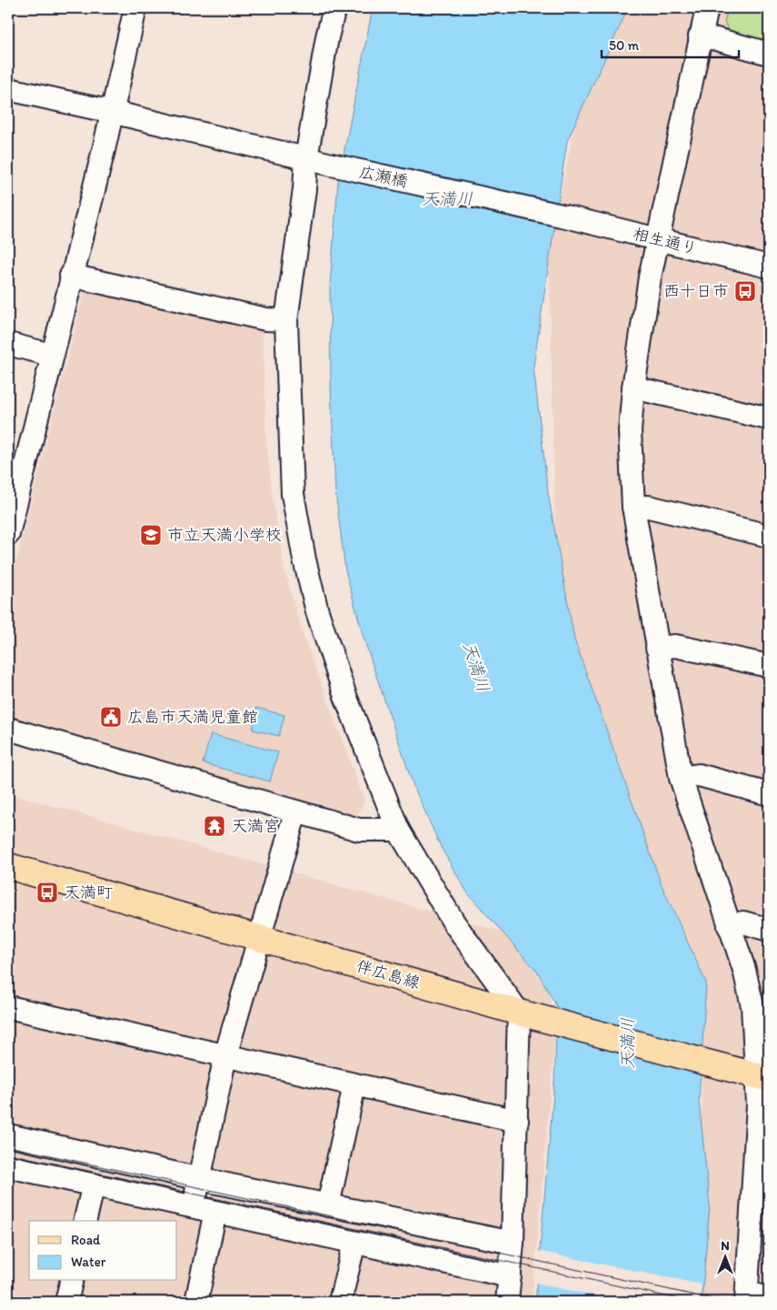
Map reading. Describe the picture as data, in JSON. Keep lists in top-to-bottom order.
{
  "streets": {
    "main road": ["伴広島線"],
    "street": ["広瀬橋", "相生通り"]
  },
  "crossings": [
    ["広瀬橋", "相生通り"]
  ],
  "water": ["天満川"],
  "places": {
    "bus stop": ["西十日市", "天満町"],
    "school or university": ["市立天満小学校"],
    "public building": ["広島市天満児童館"],
    "temple": ["天満宮"]
  },
  "legend": ["Road", "Water"],
  "scale_bar": "50 m",
  "north": "top"
}
